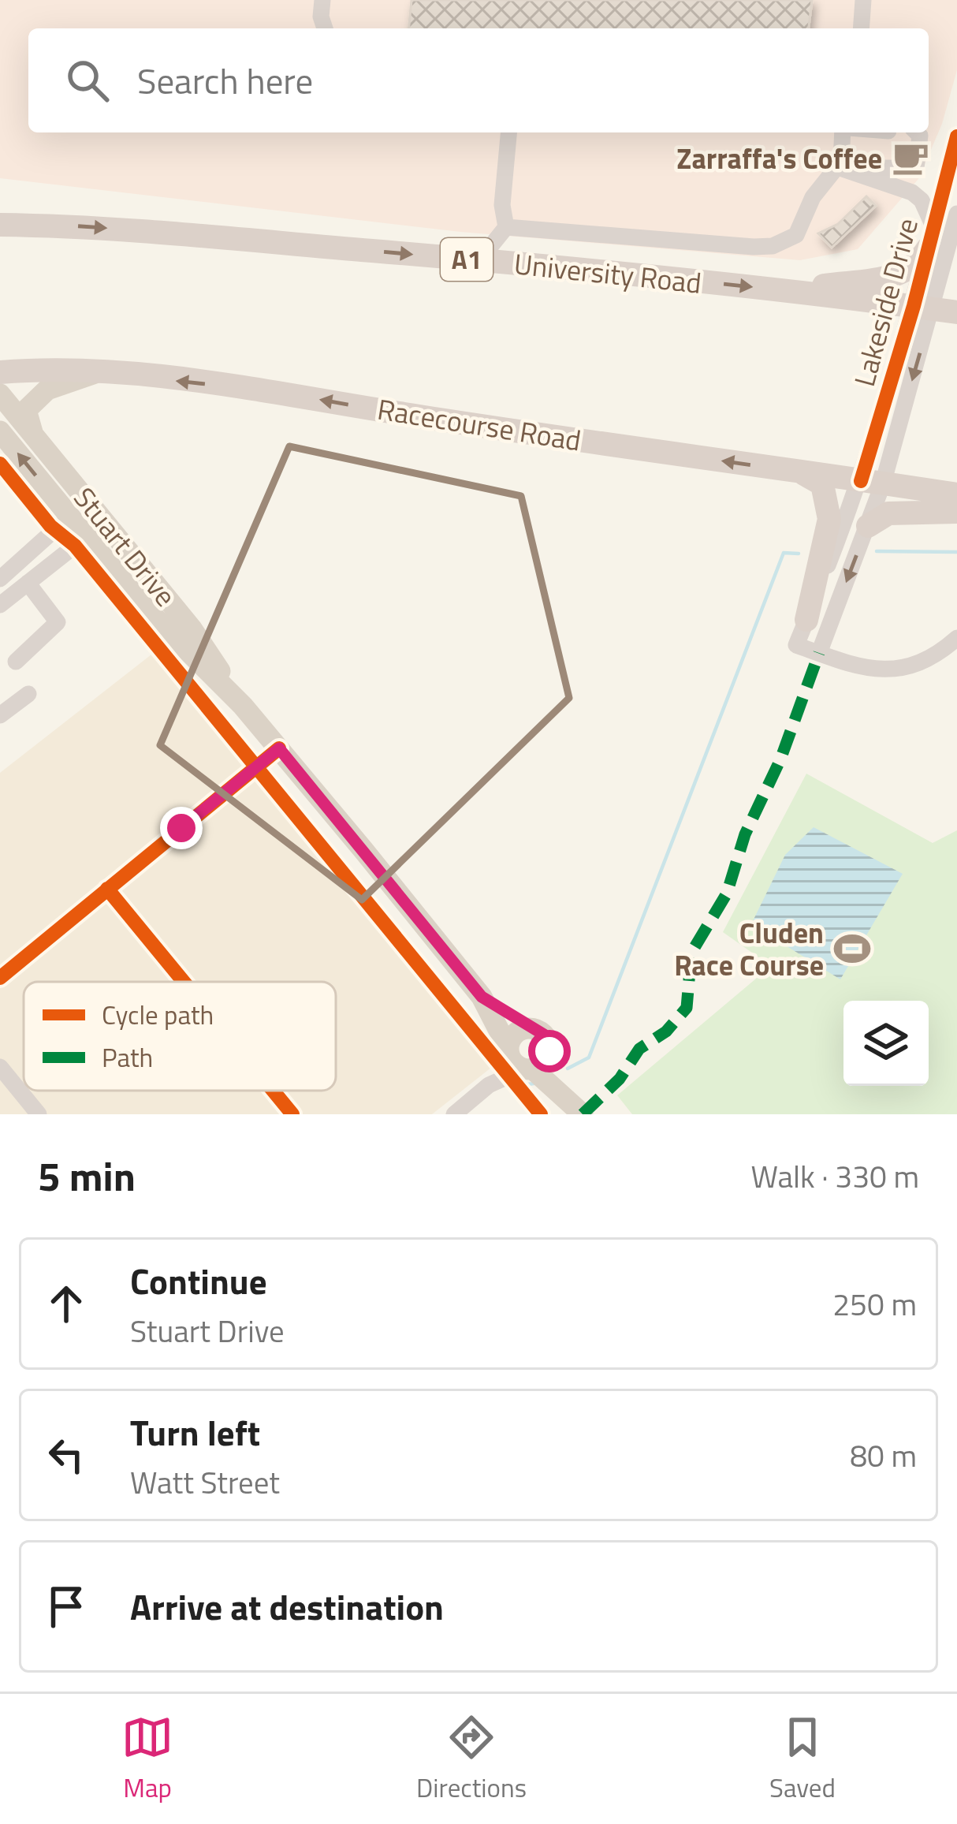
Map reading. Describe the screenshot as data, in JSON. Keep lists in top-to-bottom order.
{
  "streets": {
    "highway": ["A1", "University Road", "Racecourse Road"],
    "main road": ["Stuart Drive"],
    "street": ["Lakeside Drive"]
  },
  "crossings": [
    ["A1", "University Road"],
    ["A1", "Lakeside Drive"],
    ["University Road", "Lakeside Drive"],
    ["Lakeside Drive", "Racecourse Road"]
  ],
  "one_way": ["University Road", "Racecourse Road"],
  "places": {
    "cafe": ["Zarraffa's Coffee"],
    "sports": ["Cluden Race Course"]
  },
  "legend": ["Cycle path", "Path"],
  "page": {
    "search": "Search here",
    "heading": ["5 min", "Walk · 330 m"],
    "list": [
      ["Continue", "Stuart Drive", "250 m"],
      ["Turn left", "Watt Street", "80 m"],
      "Arrive at destination"
    ],
    "nav": ["Map", "Directions", "Saved"]
  }
}
